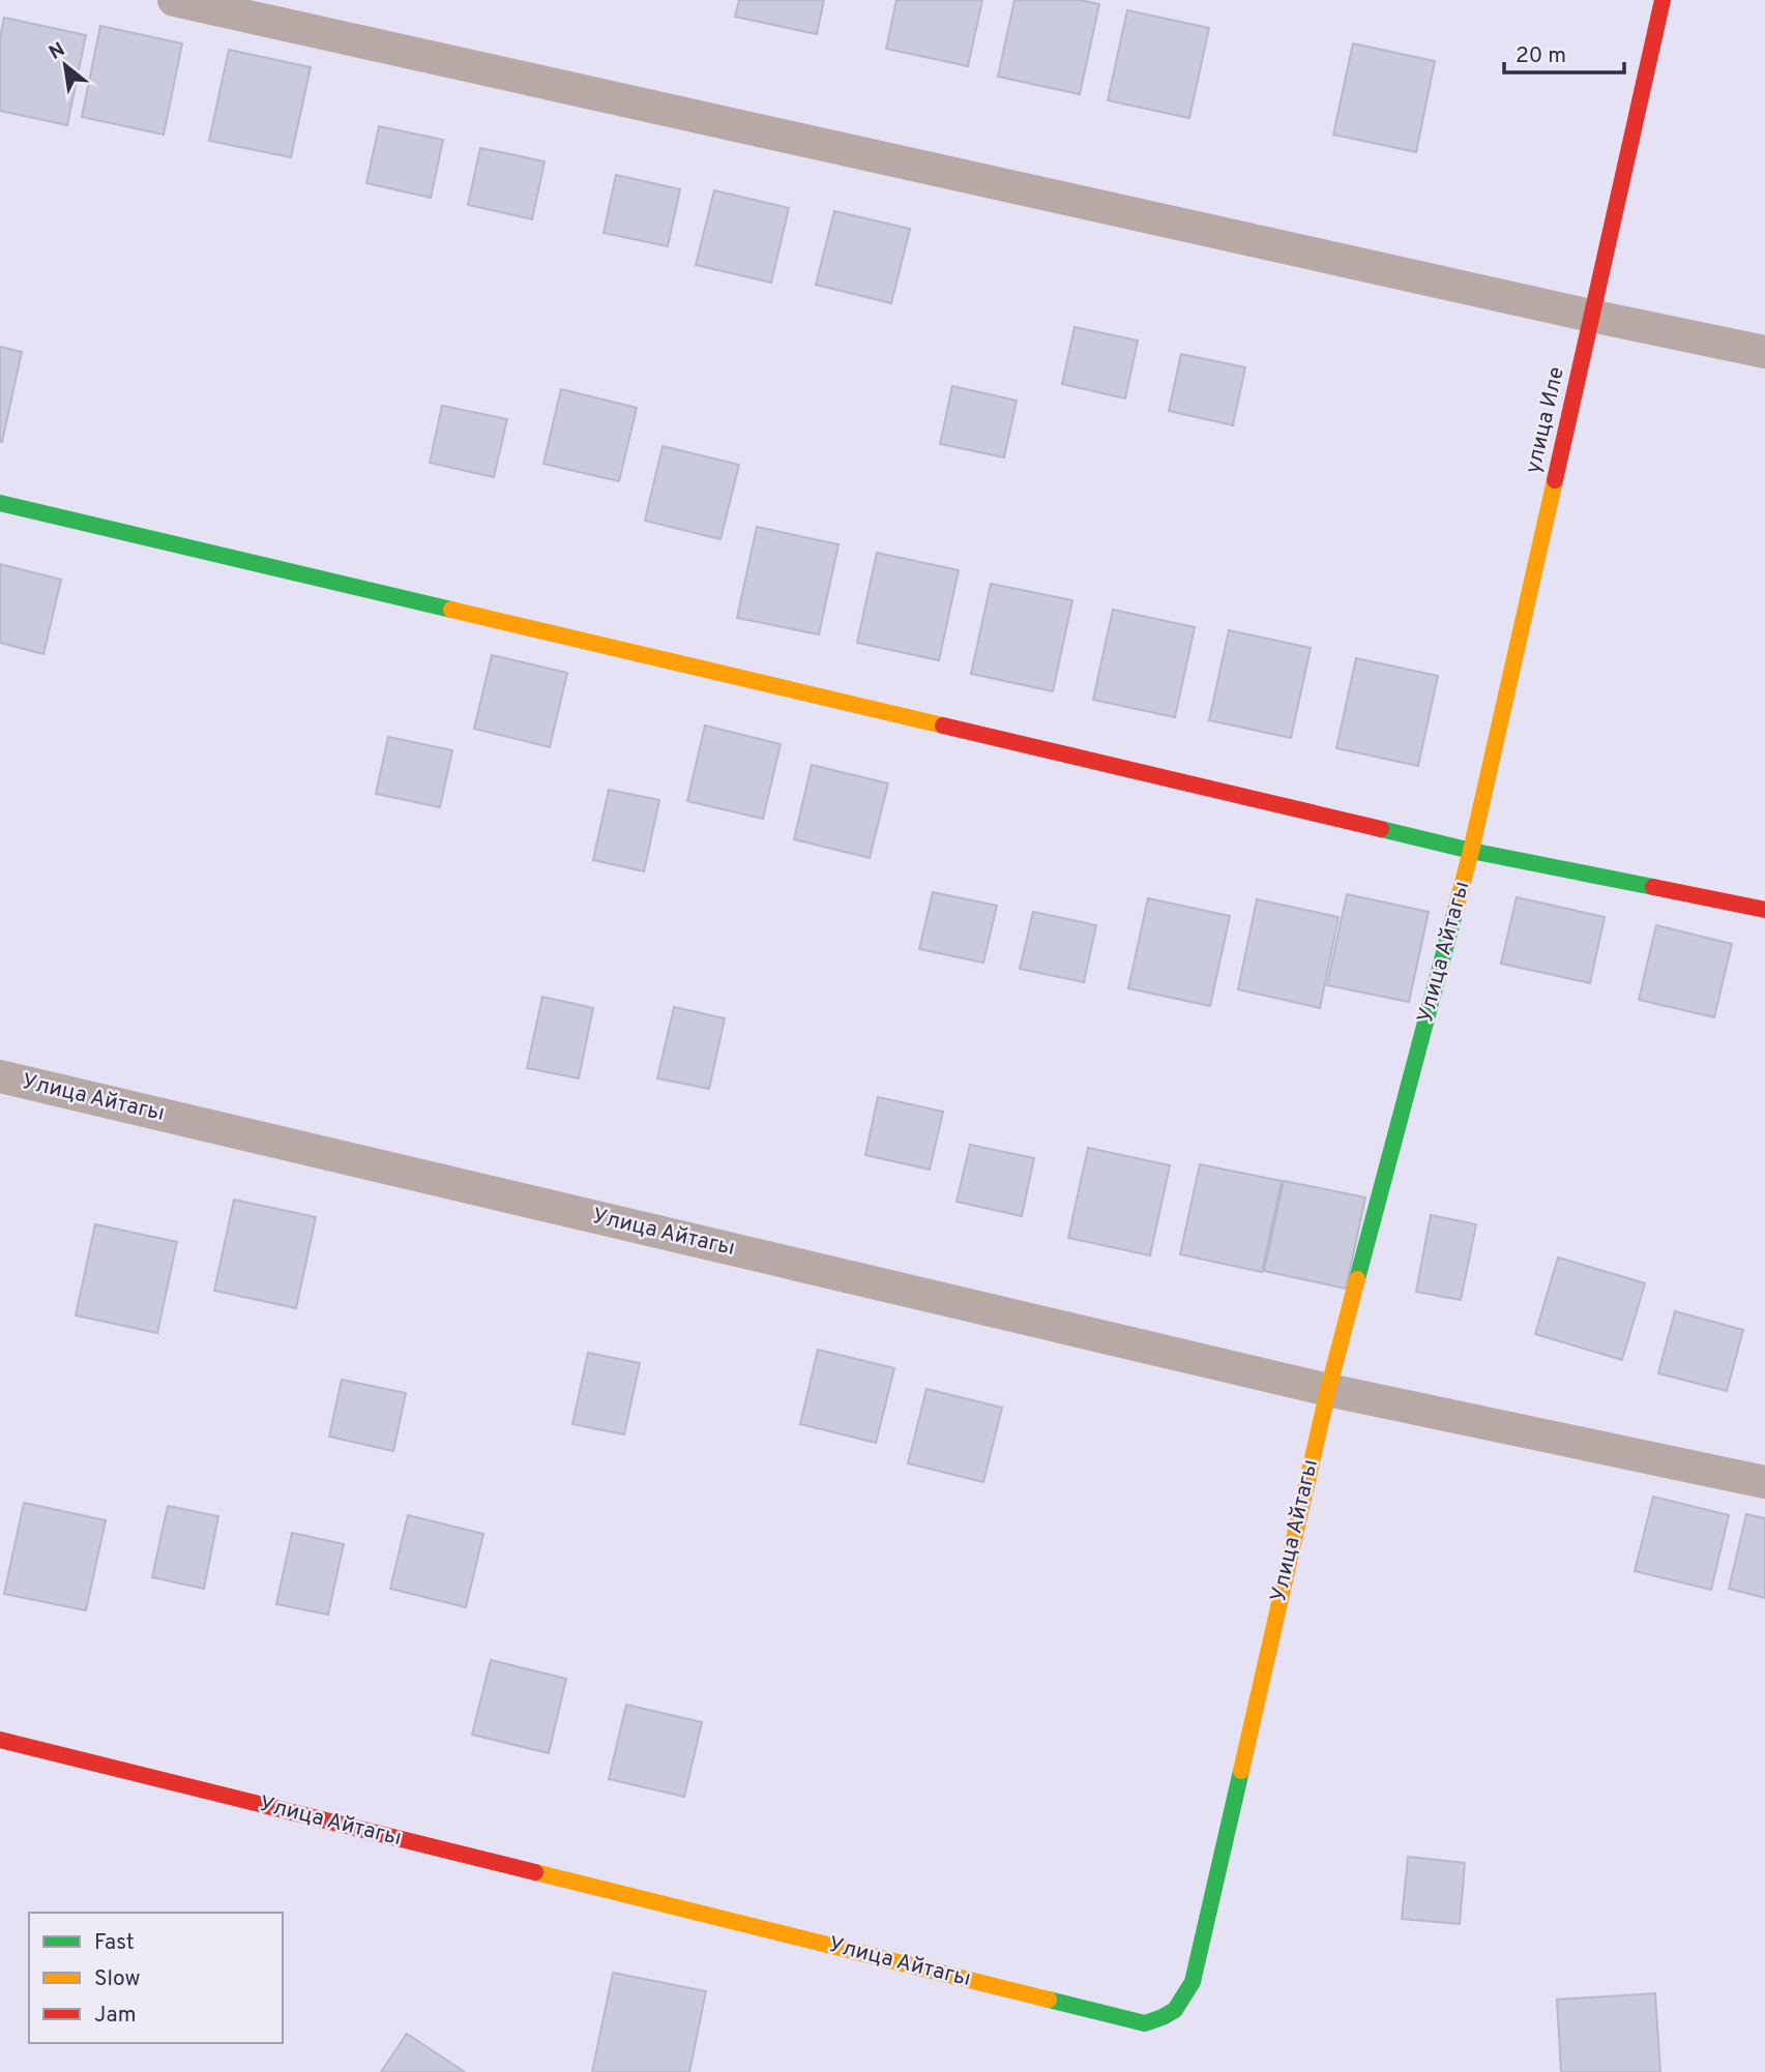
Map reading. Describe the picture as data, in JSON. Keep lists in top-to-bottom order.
{
  "streets": {
    "street": ["улица Иле", "Улица Айтагы"]
  },
  "crossings": [
    ["улица Иле", "Улица Айтагы"]
  ],
  "legend": ["Fast", "Slow", "Jam"],
  "scale_bar": "20 m",
  "north": "top left"
}
